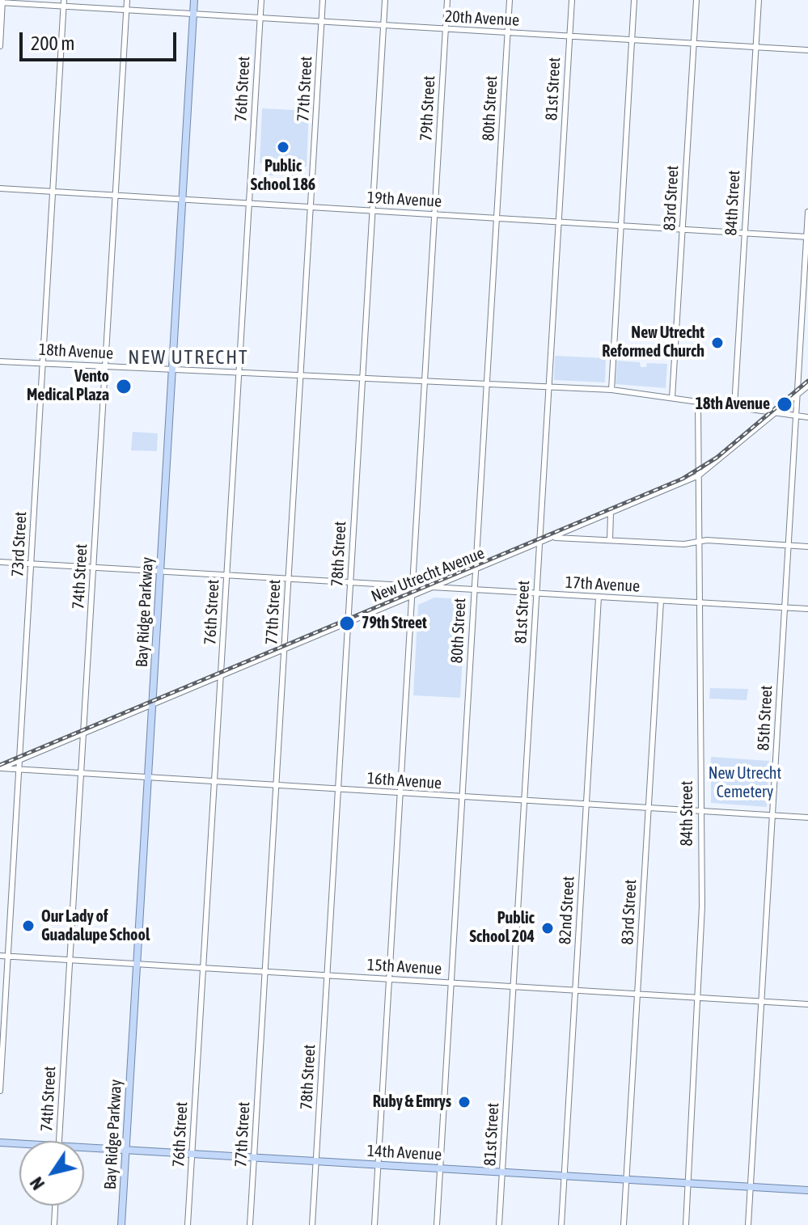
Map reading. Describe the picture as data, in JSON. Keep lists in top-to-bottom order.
{
  "streets": {
    "main road": ["Bay Ridge Parkway", "14th Avenue"],
    "street": [
      "20th Avenue",
      "76th Street",
      "77th Street",
      "81st Street",
      "79th Street",
      "80th Street",
      "83rd Street",
      "19th Avenue",
      "84th Street",
      "18th Avenue",
      "73rd Street",
      "78th Street",
      "New Utrecht Avenue",
      "74th Street",
      "17th Avenue",
      "85th Street",
      "16th Avenue",
      "82nd Street",
      "15th Avenue"
    ]
  },
  "crossings": [
    ["20th Avenue", "76th Street"],
    ["20th Avenue", "77th Street"],
    ["20th Avenue", "81st Street"],
    ["20th Avenue", "79th Street"],
    ["20th Avenue", "80th Street"],
    ["20th Avenue", "83rd Street"],
    ["20th Avenue", "84th Street"],
    ["20th Avenue", "73rd Street"],
    ["20th Avenue", "78th Street"],
    ["20th Avenue", "74th Street"],
    ["20th Avenue", "Bay Ridge Parkway"],
    ["76th Street", "19th Avenue"],
    ["76th Street", "18th Avenue"],
    ["76th Street", "New Utrecht Avenue"],
    ["76th Street", "17th Avenue"],
    ["76th Street", "16th Avenue"],
    ["76th Street", "15th Avenue"],
    ["76th Street", "14th Avenue"],
    ["77th Street", "19th Avenue"],
    ["77th Street", "18th Avenue"],
    ["77th Street", "New Utrecht Avenue"],
    ["77th Street", "17th Avenue"],
    ["77th Street", "16th Avenue"],
    ["77th Street", "15th Avenue"],
    ["77th Street", "14th Avenue"],
    ["81st Street", "19th Avenue"],
    ["81st Street", "18th Avenue"],
    ["81st Street", "New Utrecht Avenue"],
    ["81st Street", "17th Avenue"],
    ["81st Street", "16th Avenue"],
    ["81st Street", "15th Avenue"],
    ["81st Street", "14th Avenue"],
    ["79th Street", "19th Avenue"],
    ["79th Street", "18th Avenue"],
    ["79th Street", "New Utrecht Avenue"],
    ["79th Street", "17th Avenue"],
    ["79th Street", "16th Avenue"],
    ["79th Street", "15th Avenue"],
    ["79th Street", "14th Avenue"],
    ["80th Street", "19th Avenue"],
    ["80th Street", "18th Avenue"],
    ["80th Street", "New Utrecht Avenue"],
    ["80th Street", "17th Avenue"],
    ["80th Street", "16th Avenue"],
    ["80th Street", "15th Avenue"],
    ["80th Street", "14th Avenue"],
    ["83rd Street", "19th Avenue"],
    ["83rd Street", "18th Avenue"],
    ["83rd Street", "17th Avenue"],
    ["83rd Street", "16th Avenue"],
    ["83rd Street", "15th Avenue"],
    ["83rd Street", "14th Avenue"],
    ["19th Avenue", "84th Street"],
    ["19th Avenue", "73rd Street"],
    ["19th Avenue", "78th Street"],
    ["19th Avenue", "74th Street"],
    ["19th Avenue", "Bay Ridge Parkway"],
    ["19th Avenue", "85th Street"],
    ["84th Street", "18th Avenue"],
    ["84th Street", "New Utrecht Avenue"],
    ["84th Street", "17th Avenue"],
    ["84th Street", "16th Avenue"],
    ["84th Street", "15th Avenue"],
    ["84th Street", "14th Avenue"],
    ["18th Avenue", "73rd Street"],
    ["18th Avenue", "78th Street"],
    ["18th Avenue", "New Utrecht Avenue"],
    ["18th Avenue", "74th Street"],
    ["18th Avenue", "Bay Ridge Parkway"],
    ["18th Avenue", "85th Street"],
    ["73rd Street", "New Utrecht Avenue"],
    ["73rd Street", "17th Avenue"],
    ["73rd Street", "16th Avenue"],
    ["73rd Street", "15th Avenue"],
    ["78th Street", "New Utrecht Avenue"],
    ["78th Street", "17th Avenue"],
    ["78th Street", "16th Avenue"],
    ["78th Street", "15th Avenue"],
    ["78th Street", "14th Avenue"],
    ["New Utrecht Avenue", "74th Street"],
    ["New Utrecht Avenue", "17th Avenue"],
    ["New Utrecht Avenue", "Bay Ridge Parkway"],
    ["New Utrecht Avenue", "85th Street"],
    ["New Utrecht Avenue", "16th Avenue"],
    ["74th Street", "17th Avenue"],
    ["74th Street", "16th Avenue"],
    ["74th Street", "15th Avenue"],
    ["17th Avenue", "Bay Ridge Parkway"],
    ["17th Avenue", "85th Street"],
    ["17th Avenue", "82nd Street"],
    ["Bay Ridge Parkway", "16th Avenue"],
    ["Bay Ridge Parkway", "15th Avenue"],
    ["Bay Ridge Parkway", "14th Avenue"],
    ["85th Street", "16th Avenue"],
    ["85th Street", "15th Avenue"],
    ["85th Street", "14th Avenue"],
    ["16th Avenue", "82nd Street"],
    ["82nd Street", "15th Avenue"],
    ["82nd Street", "14th Avenue"]
  ],
  "districts": ["NEW UTRECHT"],
  "parks": ["New Utrecht Cemetery"],
  "places": [
    "Public School 186",
    "New Utrecht Reformed Church",
    "Vento Medical Plaza",
    "18th Avenue",
    "79th Street",
    "Our Lady of Guadalupe School",
    "Public School 204",
    "Ruby & Emrys"
  ],
  "scale_bar": "200 m",
  "north": "bottom left"
}
